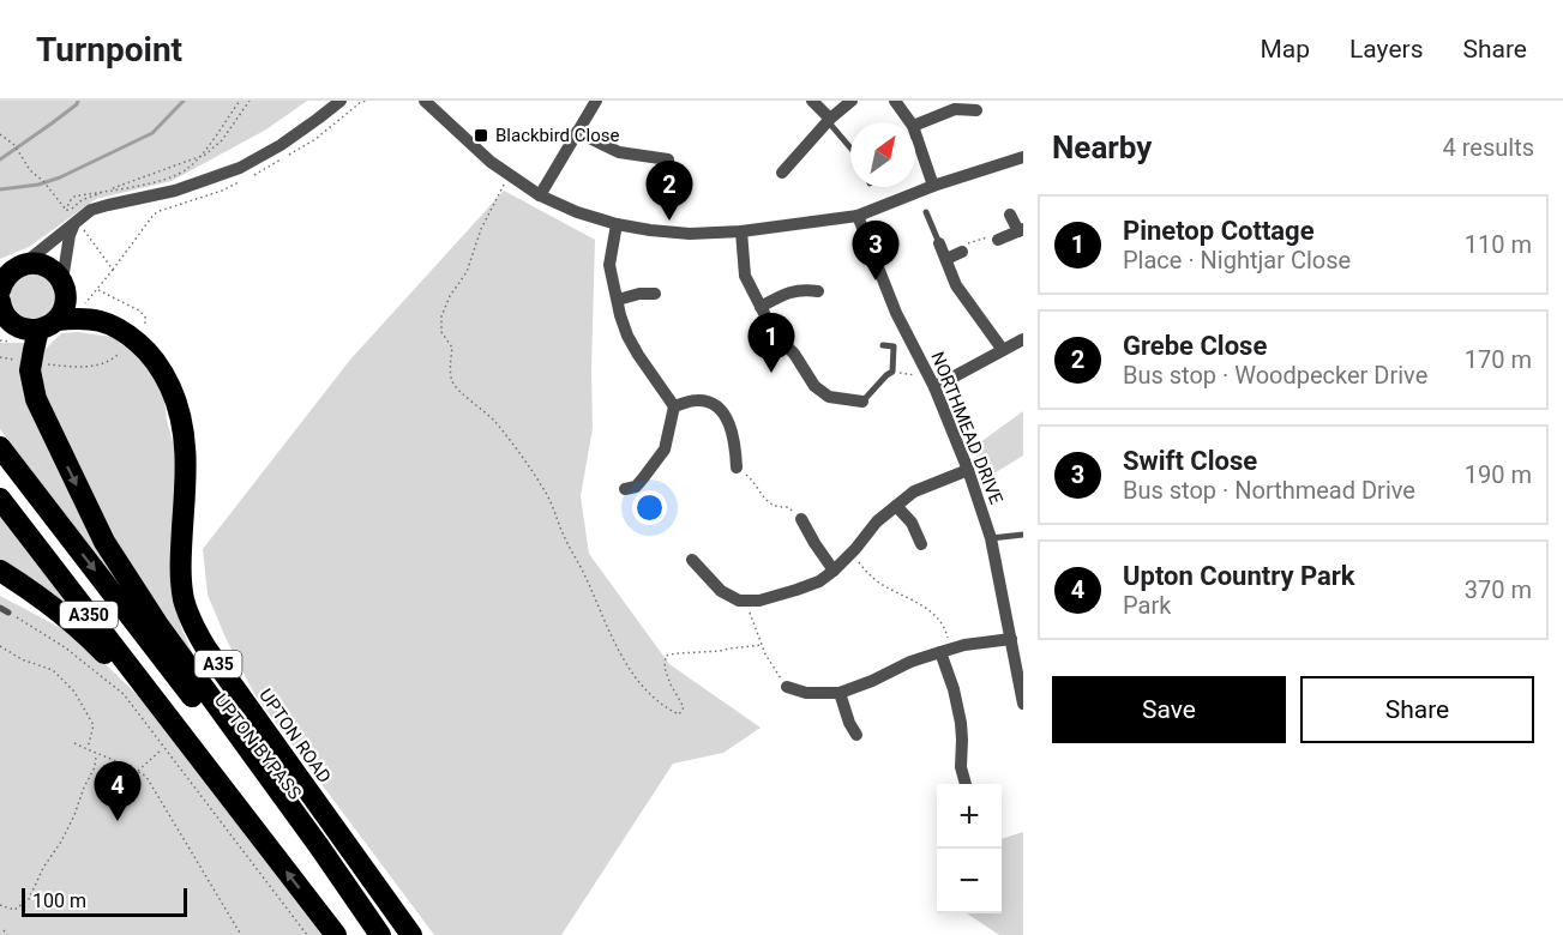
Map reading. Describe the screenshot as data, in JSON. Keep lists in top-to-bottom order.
{
  "streets": {
    "highway": [
      "A350",
      "A35",
      "UPTON ROAD",
      "UPTON BYPASS"
    ],
    "street": ["NORTHMEAD DRIVE"]
  },
  "crossings": [
    ["A350", "A35"],
    ["A350", "UPTON ROAD"],
    ["A350", "UPTON BYPASS"],
    ["A35", "UPTON ROAD"]
  ],
  "places": {
    "transit": ["Blackbird Close"]
  },
  "scale_bar": "100 m",
  "north": "top right",
  "page": {
    "header": "Turnpoint",
    "nav": ["Map", "Layers", "Share"],
    "heading": ["Nearby", "4 results"],
    "pins": [
      "2",
      "3",
      "1",
      "4"
    ],
    "list": [
      {
        "mark": "1",
        "name": "Pinetop Cottage",
        "note": "Place · Nightjar Close",
        "value": "110 m"
      },
      {
        "mark": "2",
        "name": "Grebe Close",
        "note": "Bus stop · Woodpecker Drive",
        "value": "170 m"
      },
      {
        "mark": "3",
        "name": "Swift Close",
        "note": "Bus stop · Northmead Drive",
        "value": "190 m"
      },
      {
        "mark": "4",
        "name": "Upton Country Park",
        "note": "Park",
        "value": "370 m"
      }
    ],
    "buttons": ["Save", "Share"],
    "map_buttons": ["+", "−"],
    "scale": "100 m"
  }
}
